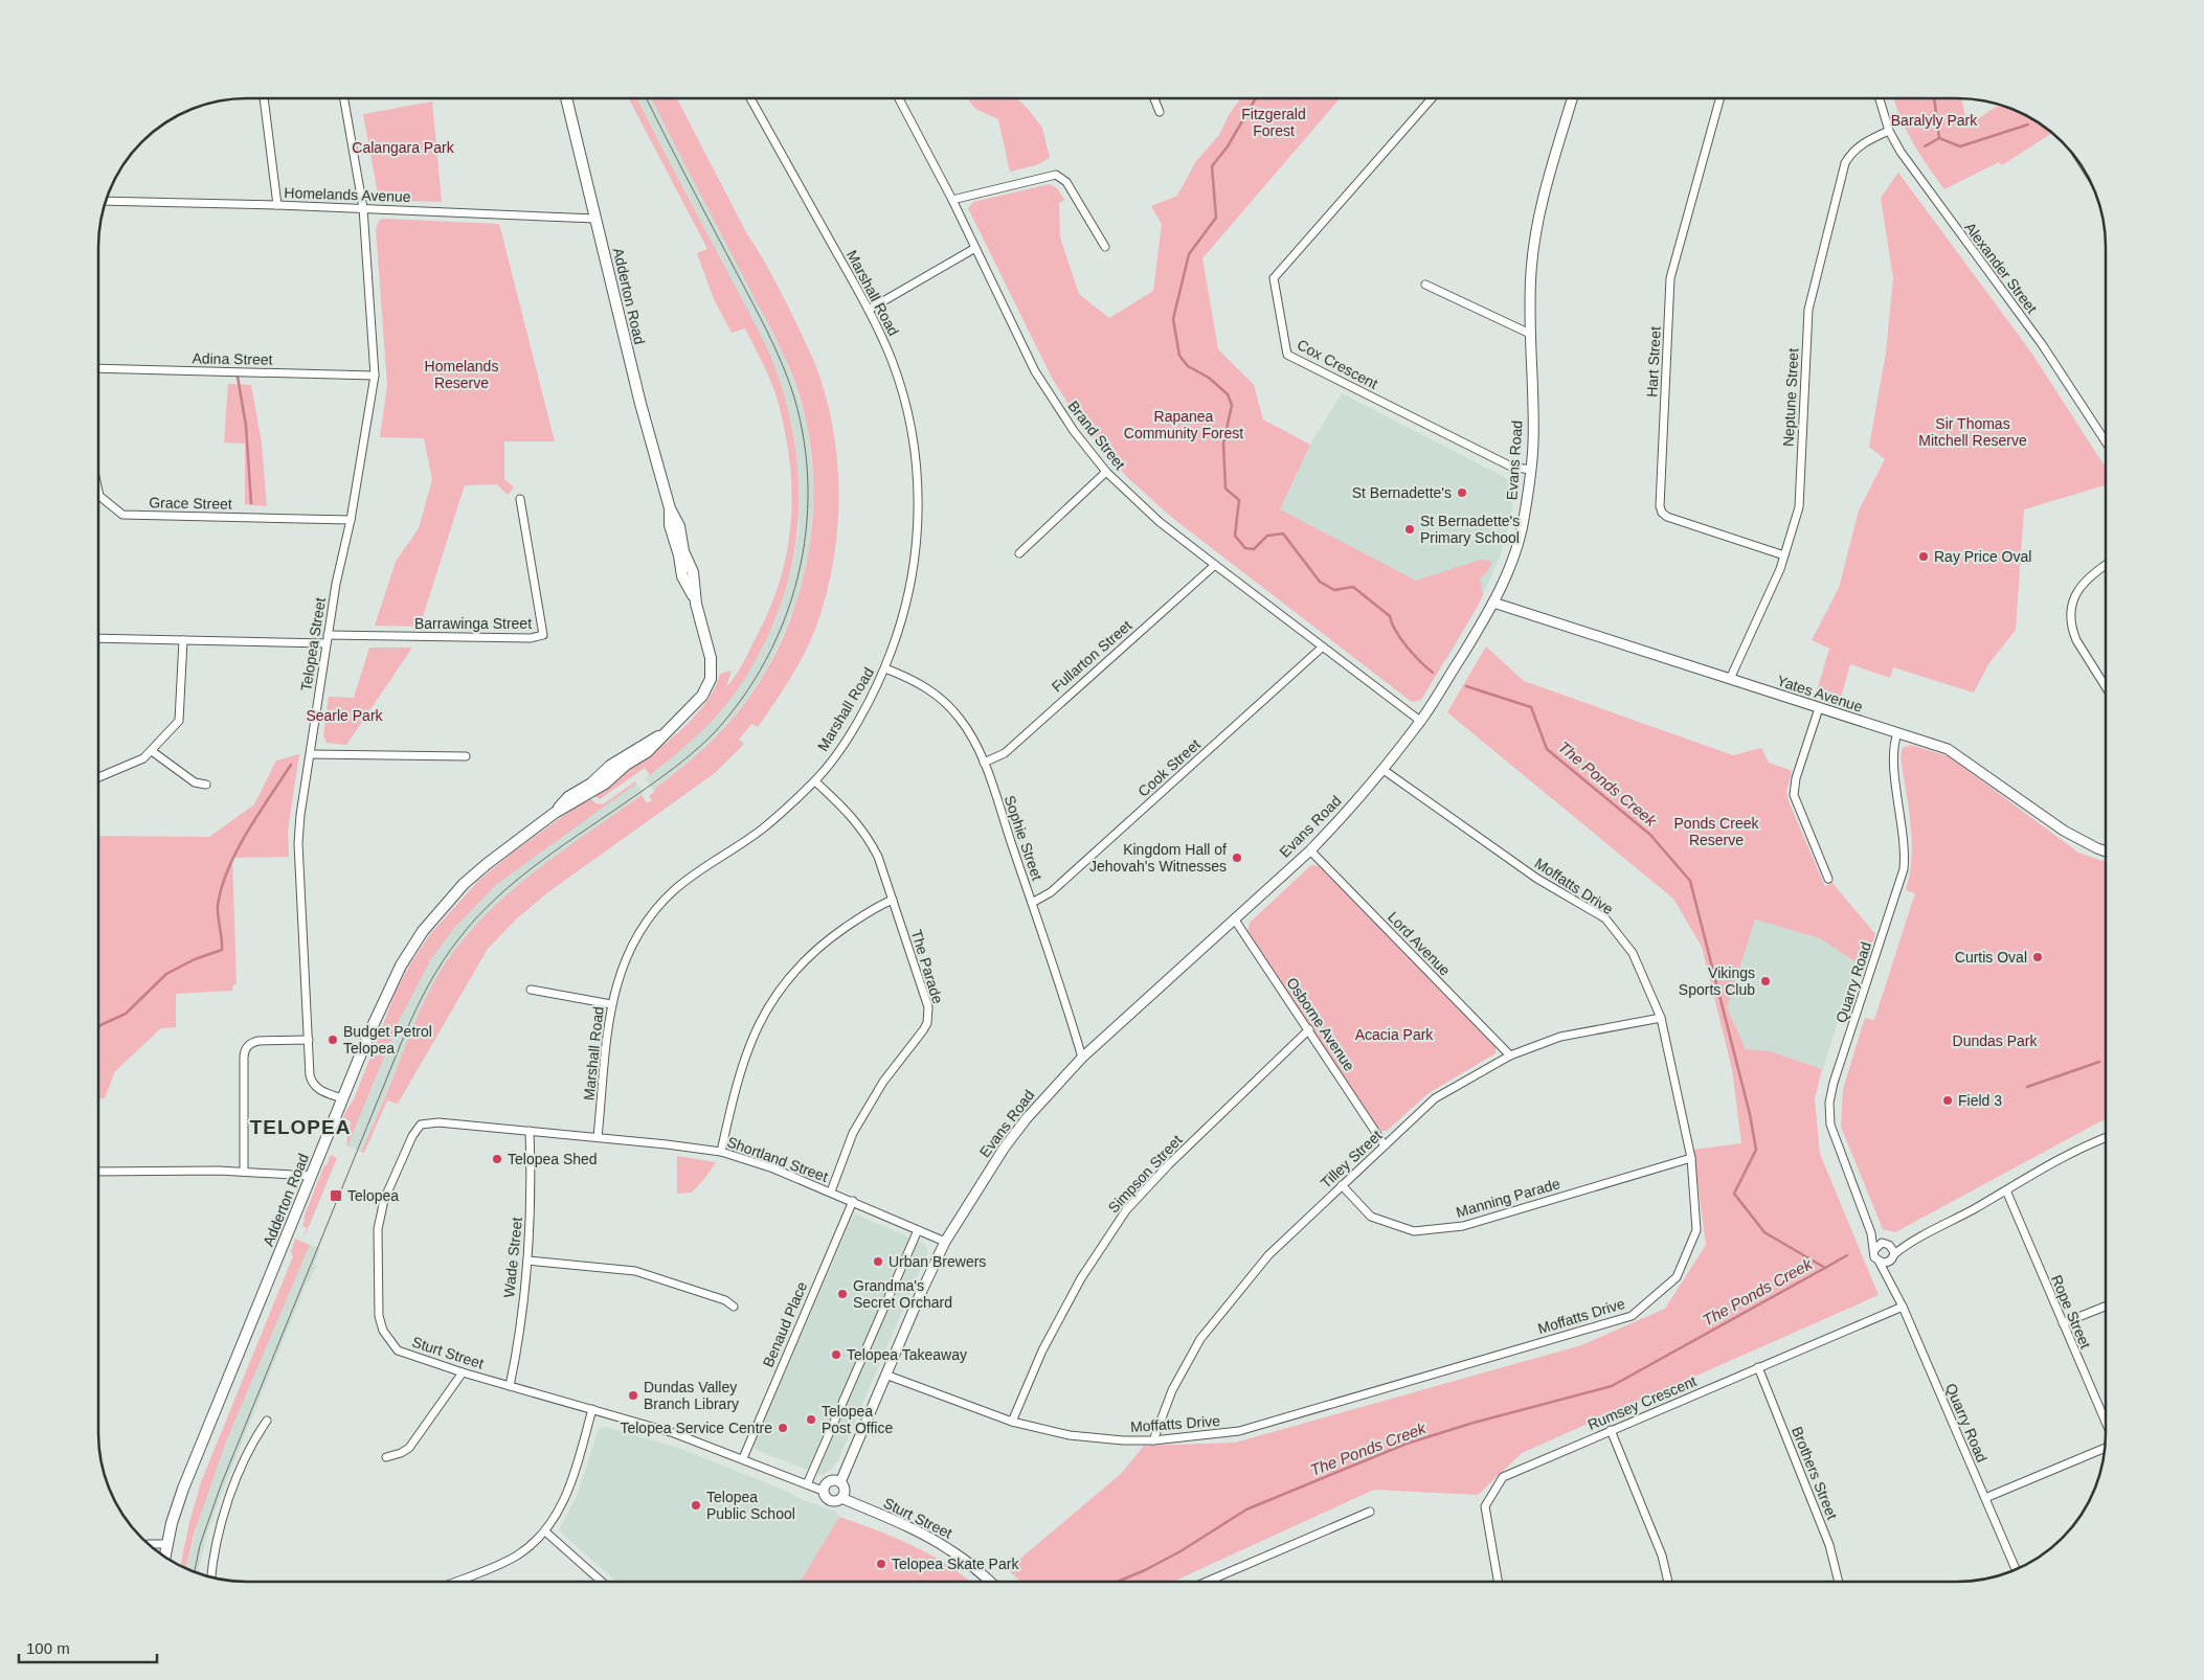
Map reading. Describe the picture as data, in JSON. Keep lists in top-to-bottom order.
{
  "streets": {
    "main road": ["Adderton Road"],
    "street": [
      "Homelands Avenue",
      "Alexander Street",
      "Marshall Road",
      "Adina Street",
      "Hart Street",
      "Cox Crescent",
      "Neptune Street",
      "Brand Street",
      "Evans Road",
      "Grace Street",
      "Barrawinga Street",
      "Telopea Street",
      "Fullarton Street",
      "Yates Avenue",
      "Cook Street",
      "Sophie Street",
      "Moffatts Drive",
      "Lord Avenue",
      "The Parade",
      "Quarry Road",
      "Osborne Avenue",
      "Shortland Street",
      "Tilley Street",
      "Simpson Street",
      "Manning Parade",
      "Wade Street",
      "Rope Street",
      "Benaud Place",
      "Sturt Street",
      "Rumsey Crescent",
      "Brothers Street"
    ]
  },
  "crossings": [
    ["Homelands Avenue", "Adderton Road"],
    ["Homelands Avenue", "Telopea Street"],
    ["Alexander Street", "Neptune Street"],
    ["Marshall Road", "Sophie Street"],
    ["Marshall Road", "The Parade"],
    ["Marshall Road", "Shortland Street"],
    ["Adderton Road", "Telopea Street"],
    ["Adina Street", "Telopea Street"],
    ["Hart Street", "Neptune Street"],
    ["Cox Crescent", "Evans Road"],
    ["Neptune Street", "Yates Avenue"],
    ["Brand Street", "Evans Road"],
    ["Brand Street", "Fullarton Street"],
    ["Brand Street", "Cook Street"],
    ["Evans Road", "Yates Avenue"],
    ["Evans Road", "Sophie Street"],
    ["Evans Road", "Moffatts Drive"],
    ["Evans Road", "Lord Avenue"],
    ["Evans Road", "Osborne Avenue"],
    ["Evans Road", "Shortland Street"],
    ["Evans Road", "Sturt Street"],
    ["Grace Street", "Telopea Street"],
    ["Barrawinga Street", "Telopea Street"],
    ["Fullarton Street", "Sophie Street"],
    ["Yates Avenue", "Quarry Road"],
    ["Cook Street", "Sophie Street"],
    ["Moffatts Drive", "Tilley Street"],
    ["Moffatts Drive", "Simpson Street"],
    ["Moffatts Drive", "Manning Parade"],
    ["Lord Avenue", "Tilley Street"],
    ["The Parade", "Shortland Street"],
    ["Quarry Road", "Rumsey Crescent"],
    ["Osborne Avenue", "Tilley Street"],
    ["Osborne Avenue", "Simpson Street"],
    ["Shortland Street", "Wade Street"],
    ["Shortland Street", "Benaud Place"],
    ["Shortland Street", "Sturt Street"],
    ["Tilley Street", "Manning Parade"],
    ["Wade Street", "Sturt Street"],
    ["Benaud Place", "Sturt Street"],
    ["Rumsey Crescent", "Brothers Street"]
  ],
  "districts": ["TELOPEA"],
  "water": ["The Ponds Creek"],
  "parks": [
    "Fitzgerald Forest",
    "Baralyly Park",
    "Calangara Park",
    "Homelands Reserve",
    "Rapanea Community Forest",
    "Sir Thomas Mitchell Reserve",
    "Searle Park",
    "Ponds Creek Reserve",
    "Acacia Park",
    "Dundas Park"
  ],
  "places": {
    "other": [
      "St Bernadette's",
      "St Bernadette's Primary School",
      "Ray Price Oval",
      "Kingdom Hall of Jehovah's Witnesses",
      "Curtis Oval",
      "Vikings Sports Club",
      "Budget Petrol Telopea",
      "Field 3",
      "Telopea Shed",
      "Urban Brewers",
      "Grandma's Secret Orchard",
      "Telopea Takeaway",
      "Dundas Valley Branch Library",
      "Telopea Post Office",
      "Telopea Service Centre",
      "Telopea Public School",
      "Telopea Skate Park"
    ],
    "transit": ["Telopea"]
  },
  "scale_bar": "100 m"
}
